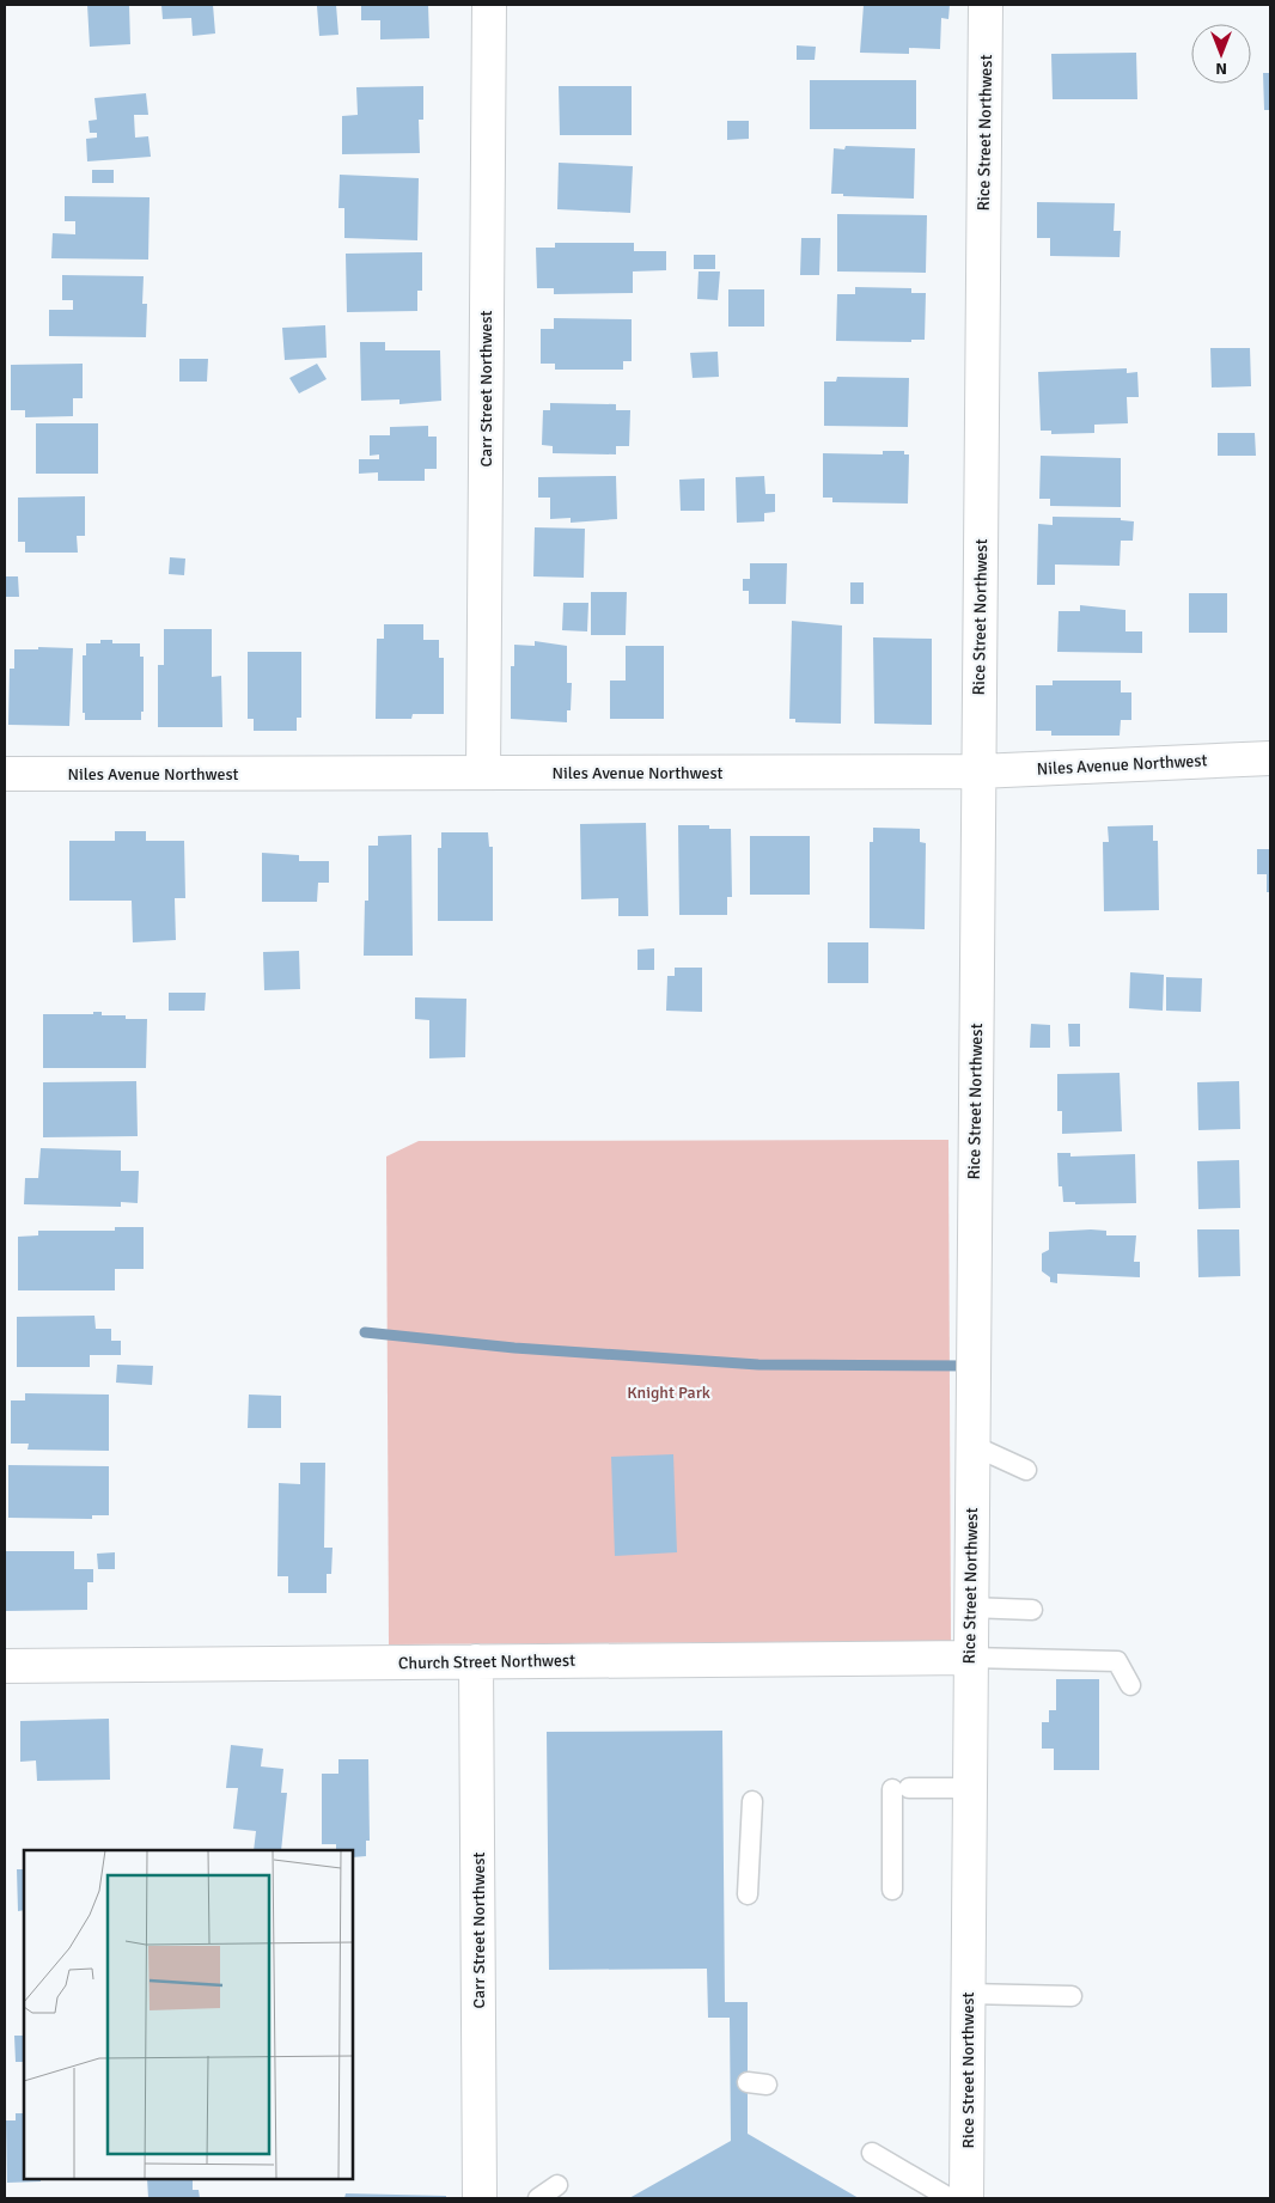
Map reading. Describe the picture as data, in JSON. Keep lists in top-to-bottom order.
{
  "streets": {
    "street": [
      "Rice Street Northwest",
      "Carr Street Northwest",
      "Niles Avenue Northwest",
      "Church Street Northwest"
    ]
  },
  "crossings": [
    ["Rice Street Northwest", "Niles Avenue Northwest"],
    ["Rice Street Northwest", "Church Street Northwest"],
    ["Carr Street Northwest", "Niles Avenue Northwest"],
    ["Carr Street Northwest", "Church Street Northwest"]
  ],
  "parks": ["Knight Park"],
  "north": "bottom"
}
